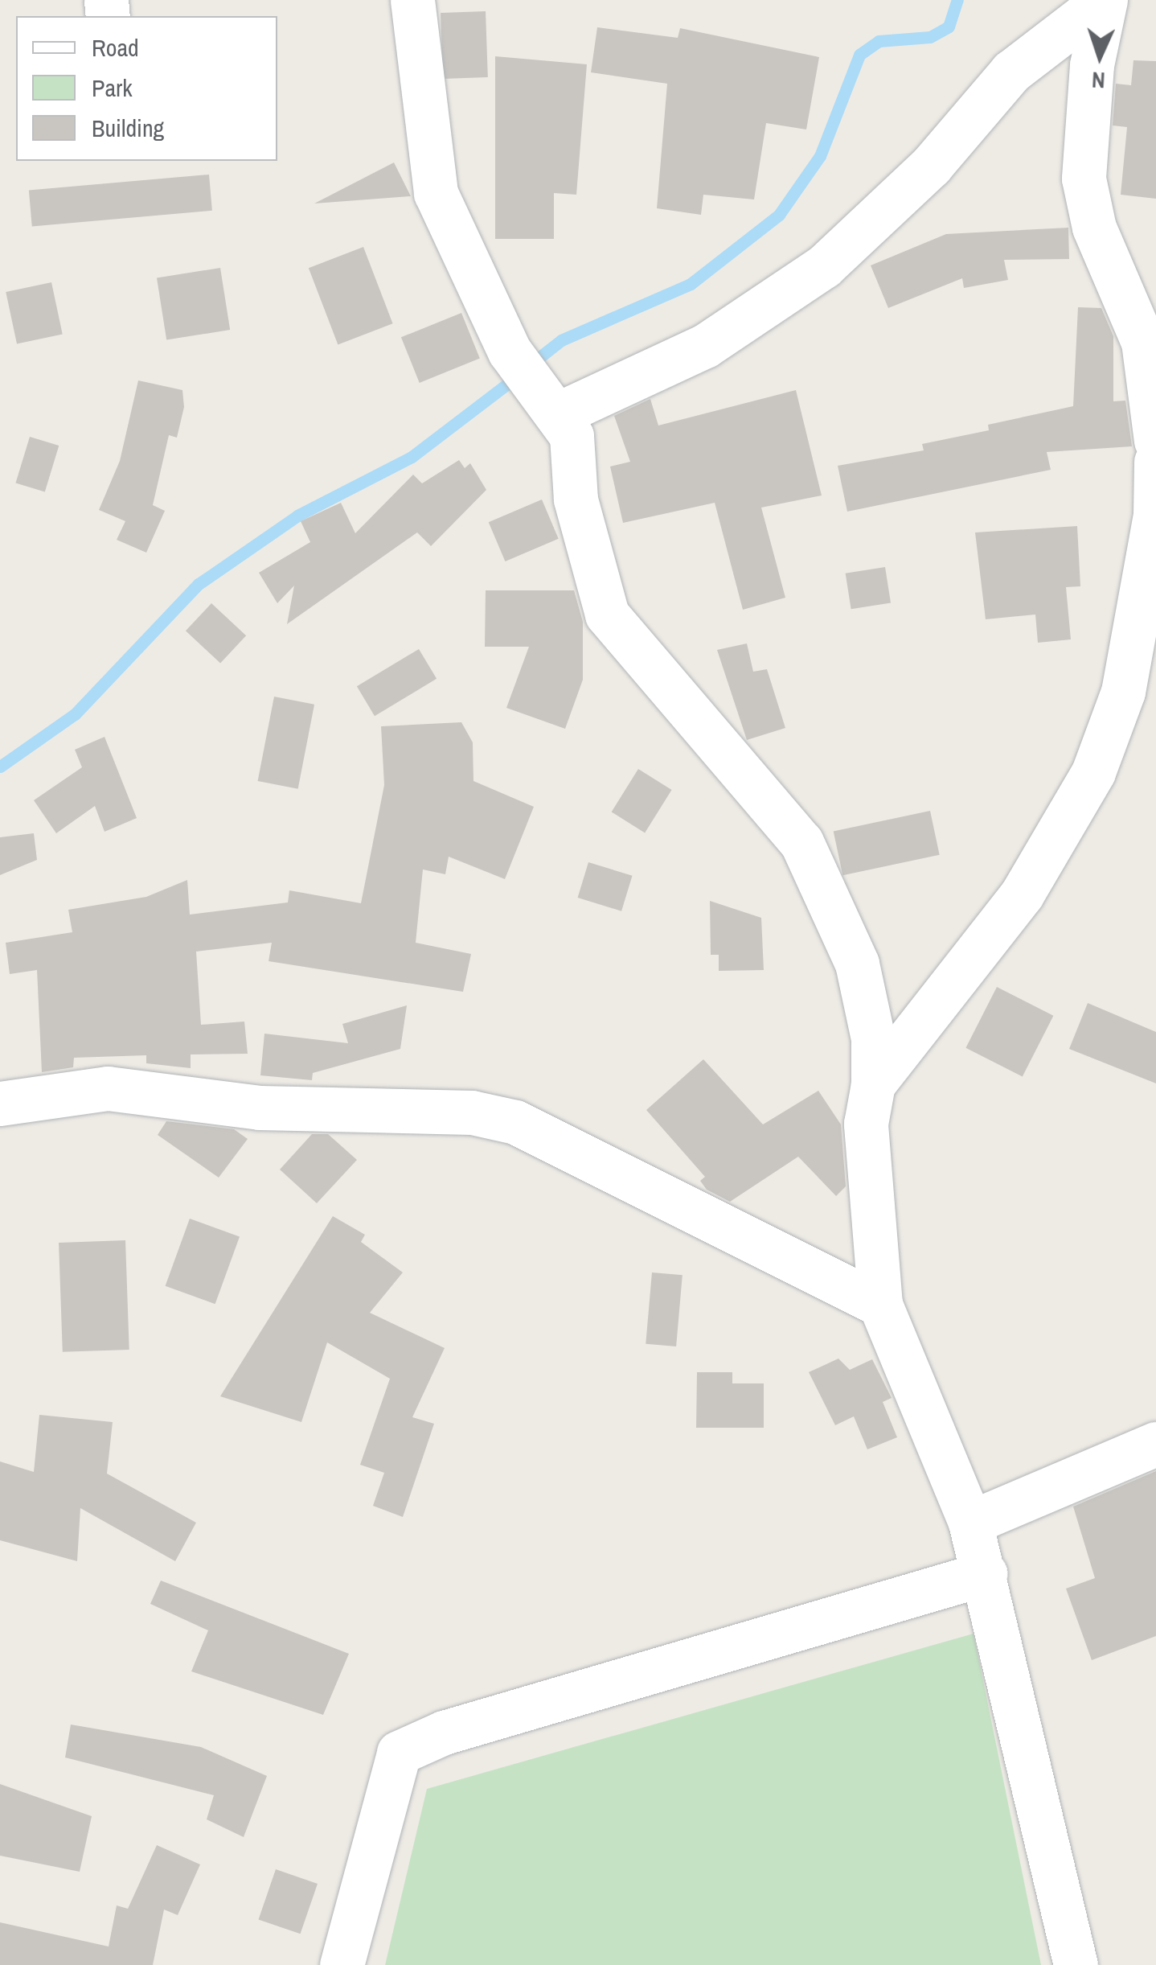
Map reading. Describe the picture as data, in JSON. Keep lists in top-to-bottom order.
{
  "legend": ["Road", "Park", "Building"],
  "north": "bottom"
}
